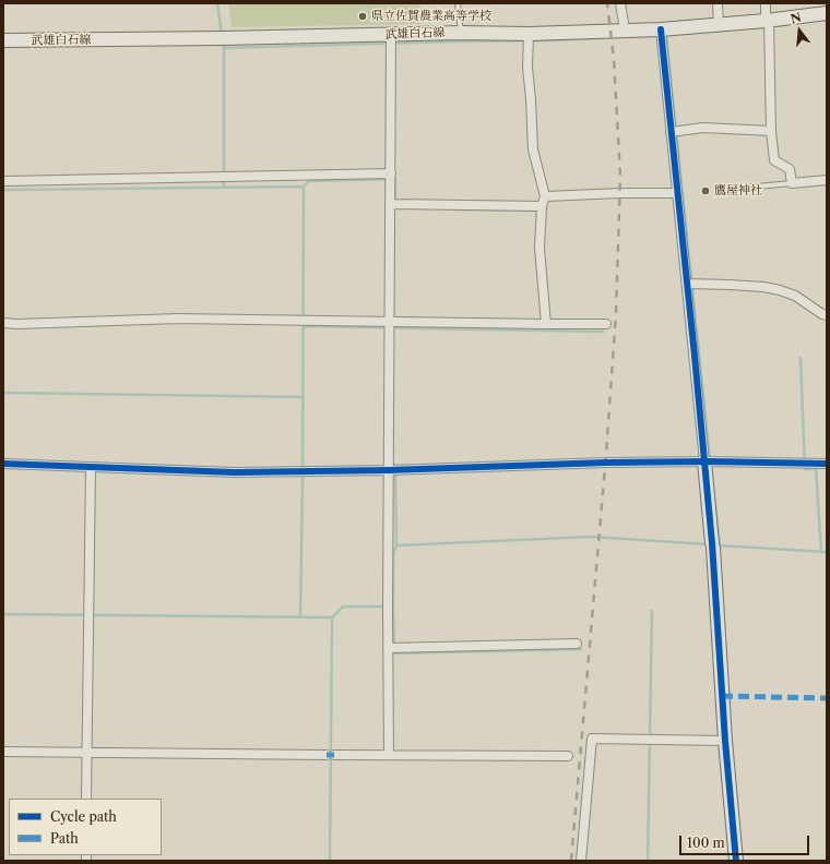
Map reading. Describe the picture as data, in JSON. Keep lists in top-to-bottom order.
{
  "streets": {
    "main road": ["武雄白石線"]
  },
  "places": ["県立佐賀農業高等学校", "鷹屋神社"],
  "legend": ["Cycle path", "Path"],
  "scale_bar": "100 m",
  "north": "top"
}
